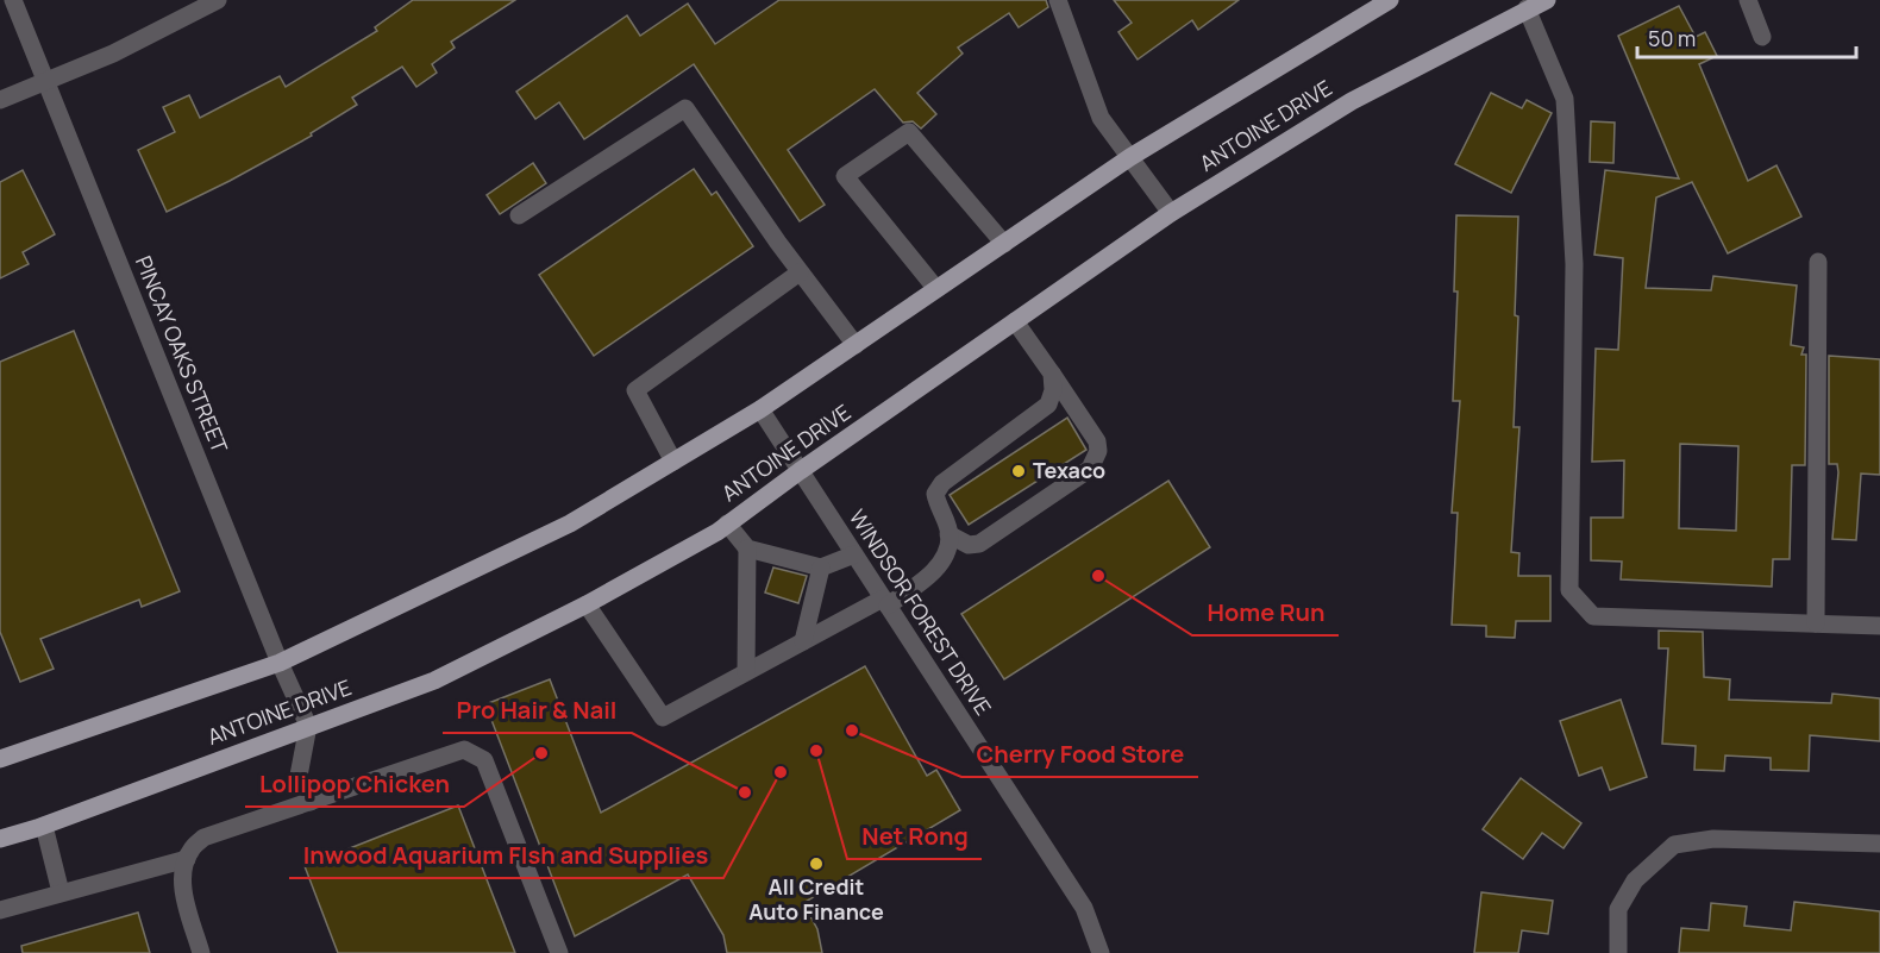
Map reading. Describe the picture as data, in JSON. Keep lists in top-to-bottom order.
{
  "streets": {
    "main road": ["ANTOINE DRIVE"],
    "street": ["PINCAY OAKS STREET", "WINDSOR FOREST DRIVE"]
  },
  "crossings": [
    ["ANTOINE DRIVE", "PINCAY OAKS STREET"],
    ["ANTOINE DRIVE", "WINDSOR FOREST DRIVE"]
  ],
  "places": [
    "Texaco",
    "Home Run",
    "Cherry Food Store",
    "Net Rong",
    "Lollipop Chicken",
    "Inwood Aquarium FIsh and Supplies",
    "Pro Hair & Nail",
    "All Credit Auto Finance"
  ],
  "scale_bar": "50 m"
}
